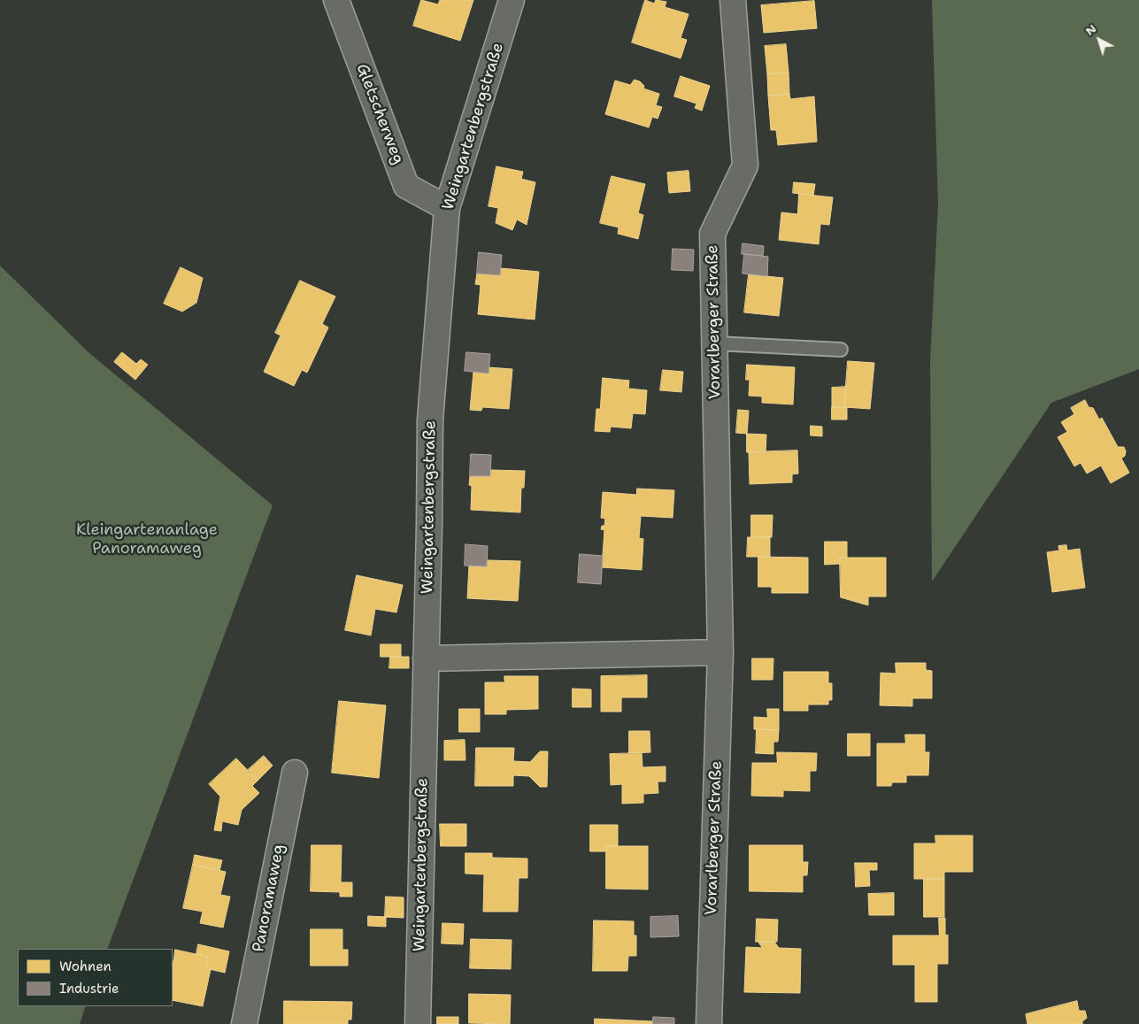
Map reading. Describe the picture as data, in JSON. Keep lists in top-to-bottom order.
{
  "streets": {
    "street": [
      "Gletscherweg",
      "Weingartenbergstraße",
      "Vorarlberger Straße",
      "Panoramaweg"
    ]
  },
  "crossings": [
    ["Gletscherweg", "Weingartenbergstraße"]
  ],
  "parks": ["Kleingartenanlage Panoramaweg"],
  "legend": ["Wohnen", "Industrie"],
  "north": "top left"
}
